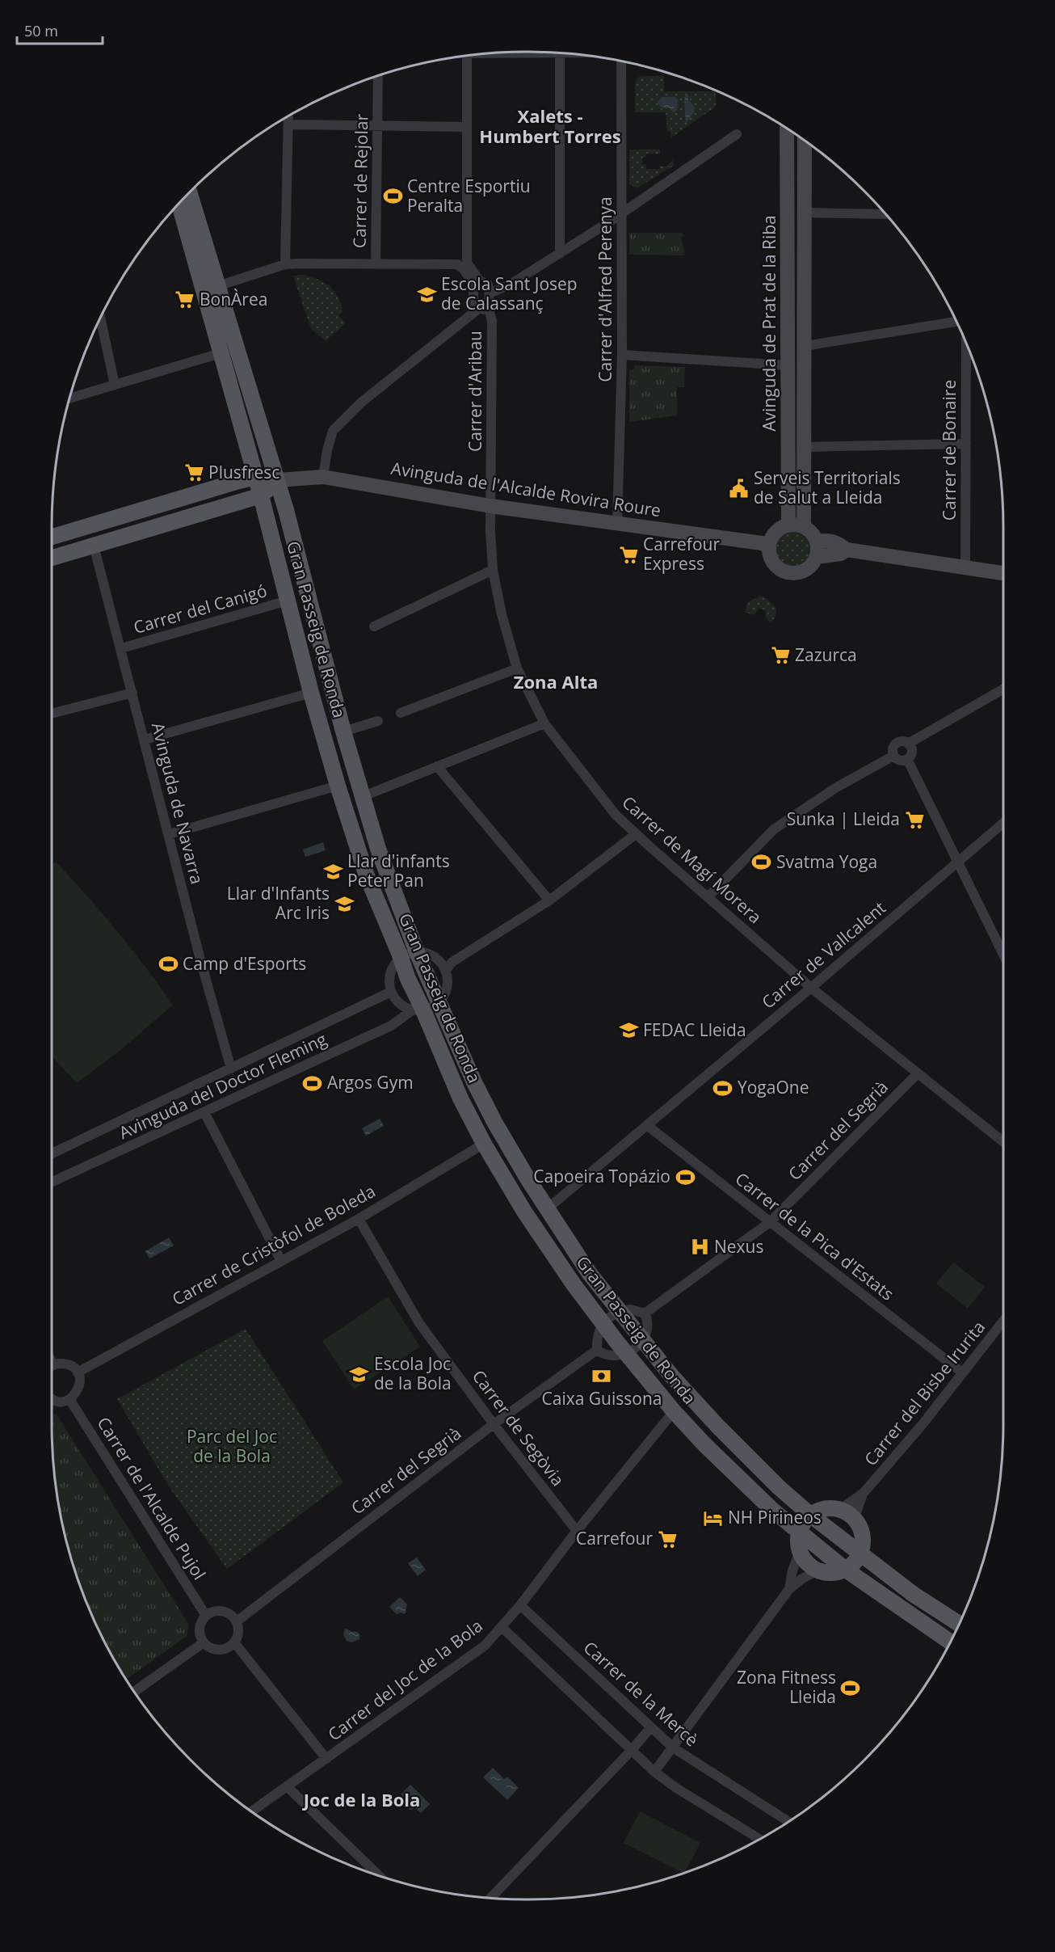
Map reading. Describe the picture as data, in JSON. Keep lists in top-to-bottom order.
{
  "streets": {
    "main road": ["Avinguda de Prat de la Riba", "Avinguda de l'Alcalde Rovira Roure", "Gran Passeig de Ronda"],
    "street": [
      "Carrer de Rejolar",
      "Carrer d'Alfred Perenya",
      "Carrer d'Aribau",
      "Carrer de Bonaire",
      "Carrer del Canigó",
      "Avinguda de Navarra",
      "Carrer de Magí Morera",
      "Carrer de Vallcalent",
      "Avinguda del Doctor Fleming",
      "Carrer del Segrià",
      "Carrer de la Pica d'Estats",
      "Carrer de Cristòfol de Boleda",
      "Carrer del Bisbe Irurita",
      "Carrer de Segòvia",
      "Carrer de l'Alcalde Pujol",
      "Carrer del Joc de la Bola",
      "Carrer de la Mercè"
    ]
  },
  "crossings": [
    ["Carrer d'Alfred Perenya", "Avinguda de l'Alcalde Rovira Roure"],
    ["Avinguda de Prat de la Riba", "Avinguda de l'Alcalde Rovira Roure"],
    ["Carrer d'Aribau", "Avinguda de l'Alcalde Rovira Roure"],
    ["Carrer d'Aribau", "Carrer de Magí Morera"],
    ["Avinguda de l'Alcalde Rovira Roure", "Gran Passeig de Ronda"],
    ["Avinguda de l'Alcalde Rovira Roure", "Carrer de Magí Morera"],
    ["Carrer del Canigó", "Gran Passeig de Ronda"],
    ["Carrer del Canigó", "Avinguda de Navarra"],
    ["Gran Passeig de Ronda", "Carrer de Vallcalent"],
    ["Gran Passeig de Ronda", "Avinguda del Doctor Fleming"],
    ["Gran Passeig de Ronda", "Carrer de Cristòfol de Boleda"],
    ["Gran Passeig de Ronda", "Carrer del Joc de la Bola"],
    ["Avinguda de Navarra", "Avinguda del Doctor Fleming"],
    ["Carrer de Magí Morera", "Carrer de Vallcalent"],
    ["Carrer de Magí Morera", "Carrer del Segrià"],
    ["Carrer de Vallcalent", "Carrer de la Pica d'Estats"],
    ["Carrer del Segrià", "Carrer de la Pica d'Estats"],
    ["Carrer del Segrià", "Carrer de Segòvia"],
    ["Carrer del Segrià", "Carrer de l'Alcalde Pujol"],
    ["Carrer de la Pica d'Estats", "Carrer del Bisbe Irurita"],
    ["Carrer de Cristòfol de Boleda", "Carrer de Segòvia"],
    ["Carrer de Segòvia", "Carrer del Joc de la Bola"],
    ["Carrer del Joc de la Bola", "Carrer de la Mercè"]
  ],
  "districts": ["Xalets - Humbert Torres", "Zona Alta", "Joc de la Bola"],
  "parks": ["Parc del Joc de la Bola"],
  "places": {
    "sports": [
      "Centre Esportiu Peralta",
      "Svatma Yoga",
      "Camp d'Esports",
      "Argos Gym",
      "YogaOne",
      "Capoeira Topázio",
      "Zona Fitness Lleida"
    ],
    "school or university": [
      "Escola Sant Josep de Calassanç",
      "Llar d'infants Peter Pan",
      "Llar d'Infants Arc Iris",
      "FEDAC Lleida",
      "Escola Joc de la Bola"
    ],
    "supermarket": [
      "BonÀrea",
      "Plusfresc",
      "Carrefour Express",
      "Zazurca",
      "Sunka | Lleida",
      "Carrefour"
    ],
    "public building": ["Serveis Territorials de Salut a Lleida"],
    "hospital": ["Nexus"],
    "bank": ["Caixa Guissona"],
    "hotel": ["NH Pirineos"]
  },
  "scale_bar": "50 m"
}
